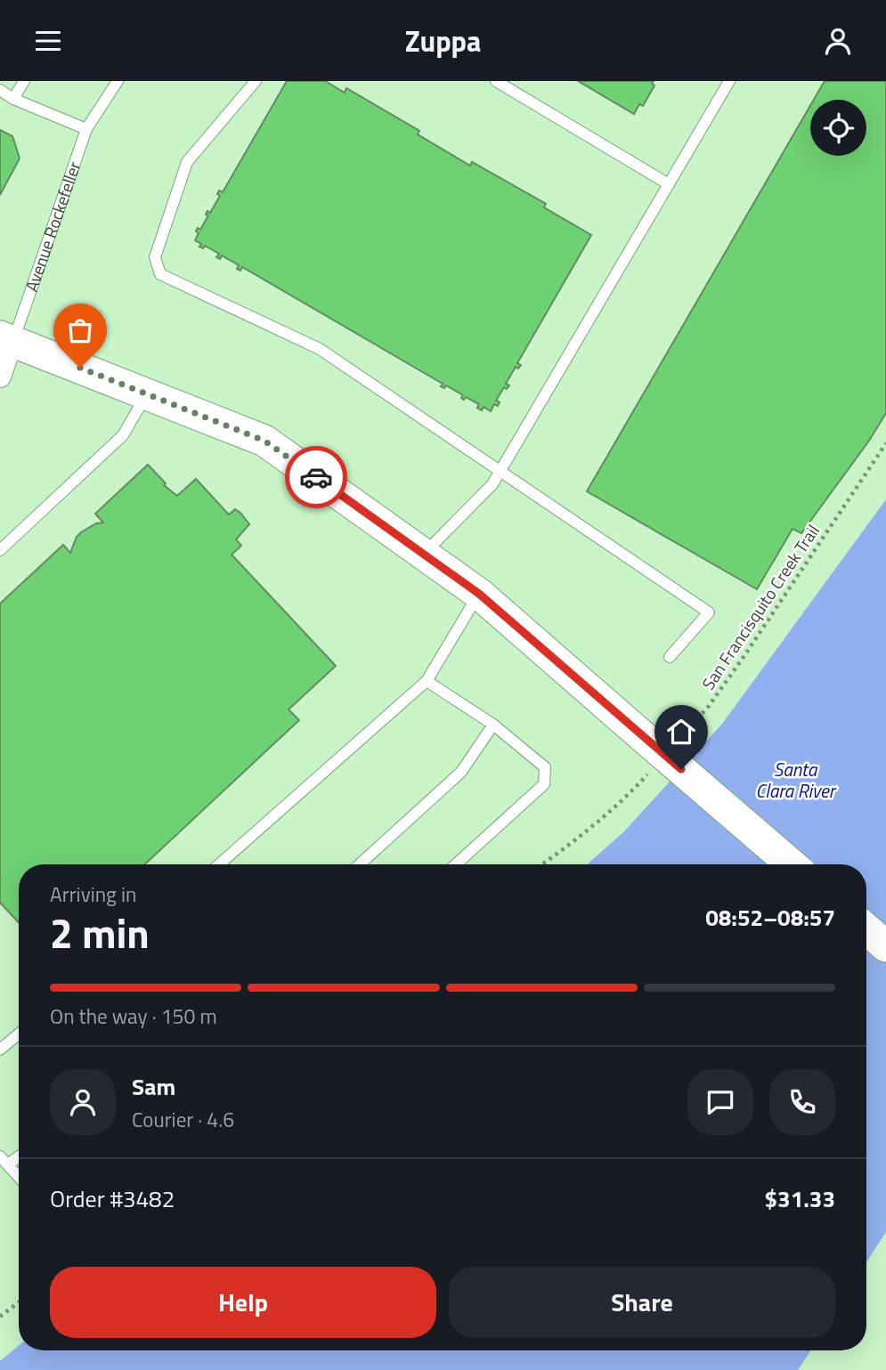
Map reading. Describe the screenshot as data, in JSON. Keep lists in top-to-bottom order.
{
  "streets": {
    "street": ["Avenue Rockefeller"],
    "path": ["San Francisquito Creek Trail"]
  },
  "water": ["Santa Clara River"],
  "page": {
    "header": "Zuppa",
    "heading": ["2 min", "Arriving in", "08:52–08:57"],
    "panel": [
      "Sam",
      "Courier · 4.6",
      "Order #3482",
      "$31.33"
    ],
    "bar": "On the way · 150 m",
    "buttons": ["Help", "Share"]
  }
}
